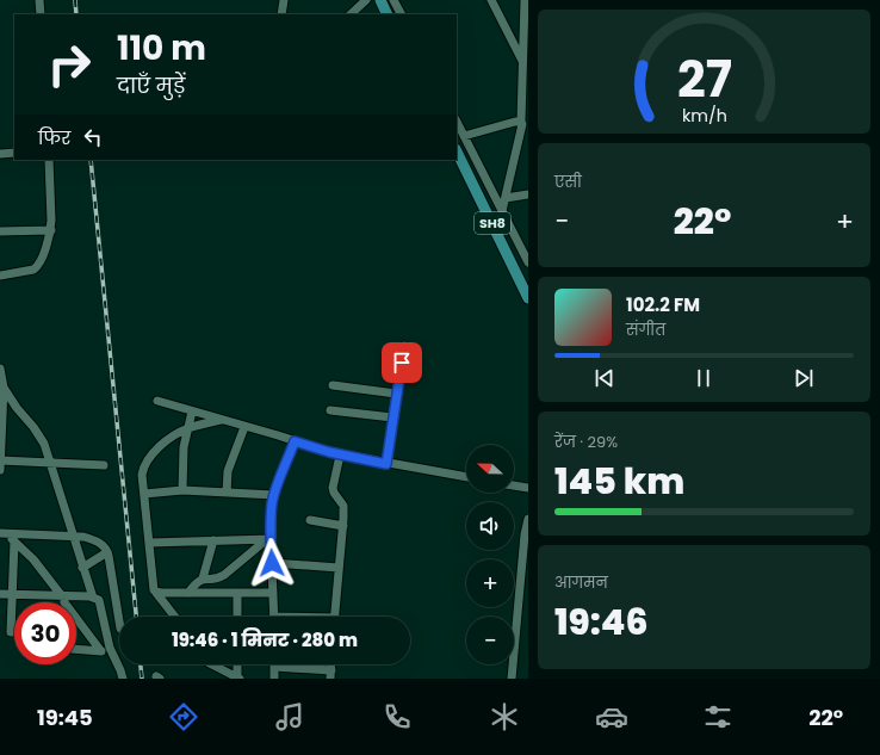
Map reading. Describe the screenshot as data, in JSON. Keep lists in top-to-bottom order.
{
  "streets": {
    "main road": ["SH8"]
  },
  "north": "left",
  "page": {
    "turn": ["110 m", "दाएँ मुड़ें"],
    "then": "फिर",
    "tile": [
      "एसी",
      ["रेंज · 29%", "145 km"],
      ["आगमन", "19:46"]
    ],
    "heat": ["−", "22°", "+"],
    "song": ["102.2 FM", "संगीत"],
    "map_buttons": ["+", "−"],
    "limit": "30",
    "trip": "19:46 · 1 मिनट · 280 m",
    "tabs": ["19:45", "22°"],
    "gauge": ["27", "km/h"]
  }
}
